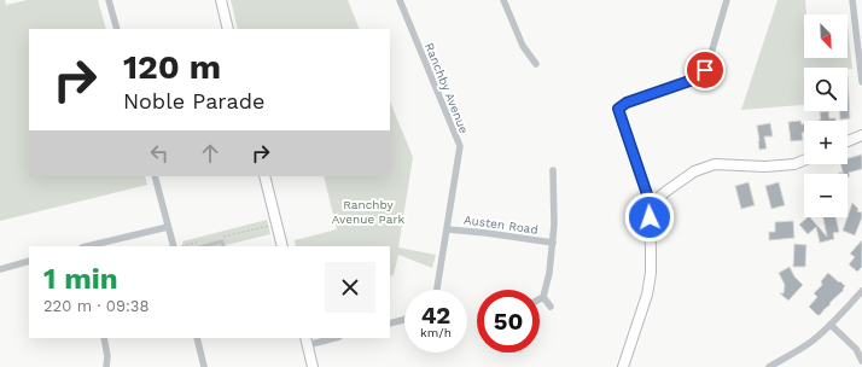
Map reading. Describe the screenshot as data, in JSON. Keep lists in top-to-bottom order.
{
  "streets": {
    "street": ["Ranchby Avenue", "Austen Road"]
  },
  "crossings": [
    ["Ranchby Avenue", "Austen Road"]
  ],
  "parks": ["Ranchby Avenue Park"],
  "north": "bottom right",
  "page": {
    "map_buttons": ["+", "−"],
    "turn": ["120 m", "Noble Parade"],
    "heading": ["1 min", "220 m · 09:38"],
    "speed": "42 km/h",
    "limit": "50"
  }
}
